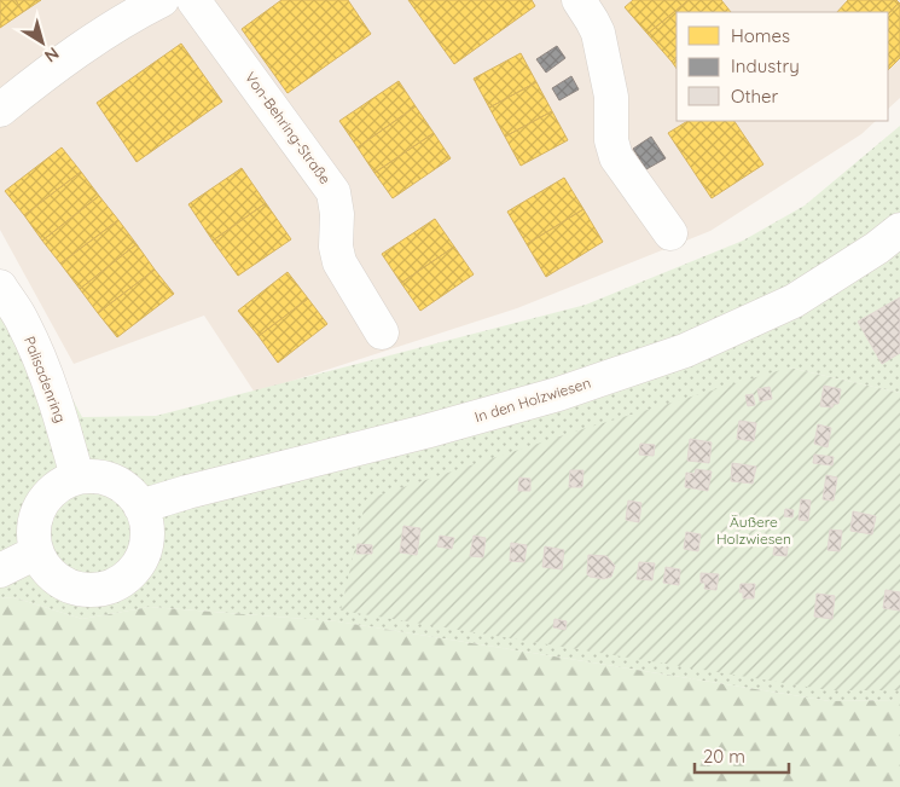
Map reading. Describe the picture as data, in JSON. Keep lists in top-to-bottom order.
{
  "streets": {
    "street": ["Von-Behring-Straße", "Palisadenring", "In den Holzwiesen"]
  },
  "crossings": [
    ["Palisadenring", "In den Holzwiesen"]
  ],
  "parks": ["Äußere Holzwiesen"],
  "legend": ["Homes", "Industry", "Other"],
  "scale_bar": "20 m",
  "north": "bottom right"
}
